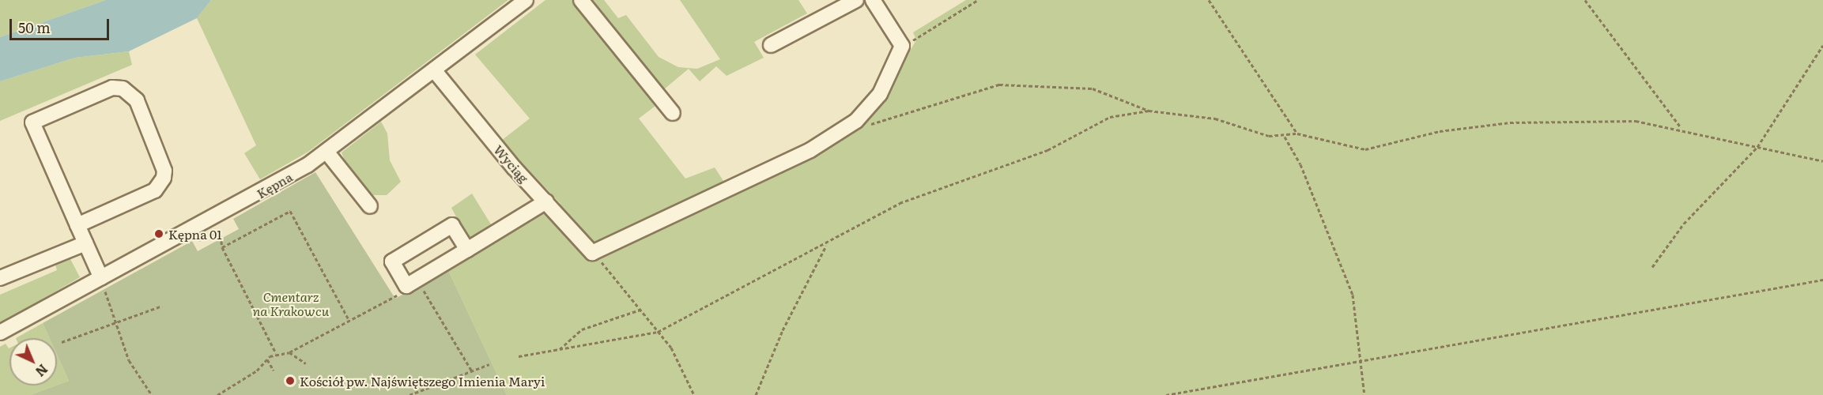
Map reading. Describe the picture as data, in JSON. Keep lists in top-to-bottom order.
{
  "streets": {
    "street": ["Wyciąg", "Kępna"]
  },
  "crossings": [
    ["Wyciąg", "Kępna"]
  ],
  "parks": ["Cmentarz na Krakowcu"],
  "places": ["Kępna 01", "Kościół pw. Najświętszego Imienia Maryi"],
  "scale_bar": "50 m",
  "north": "bottom right"
}
